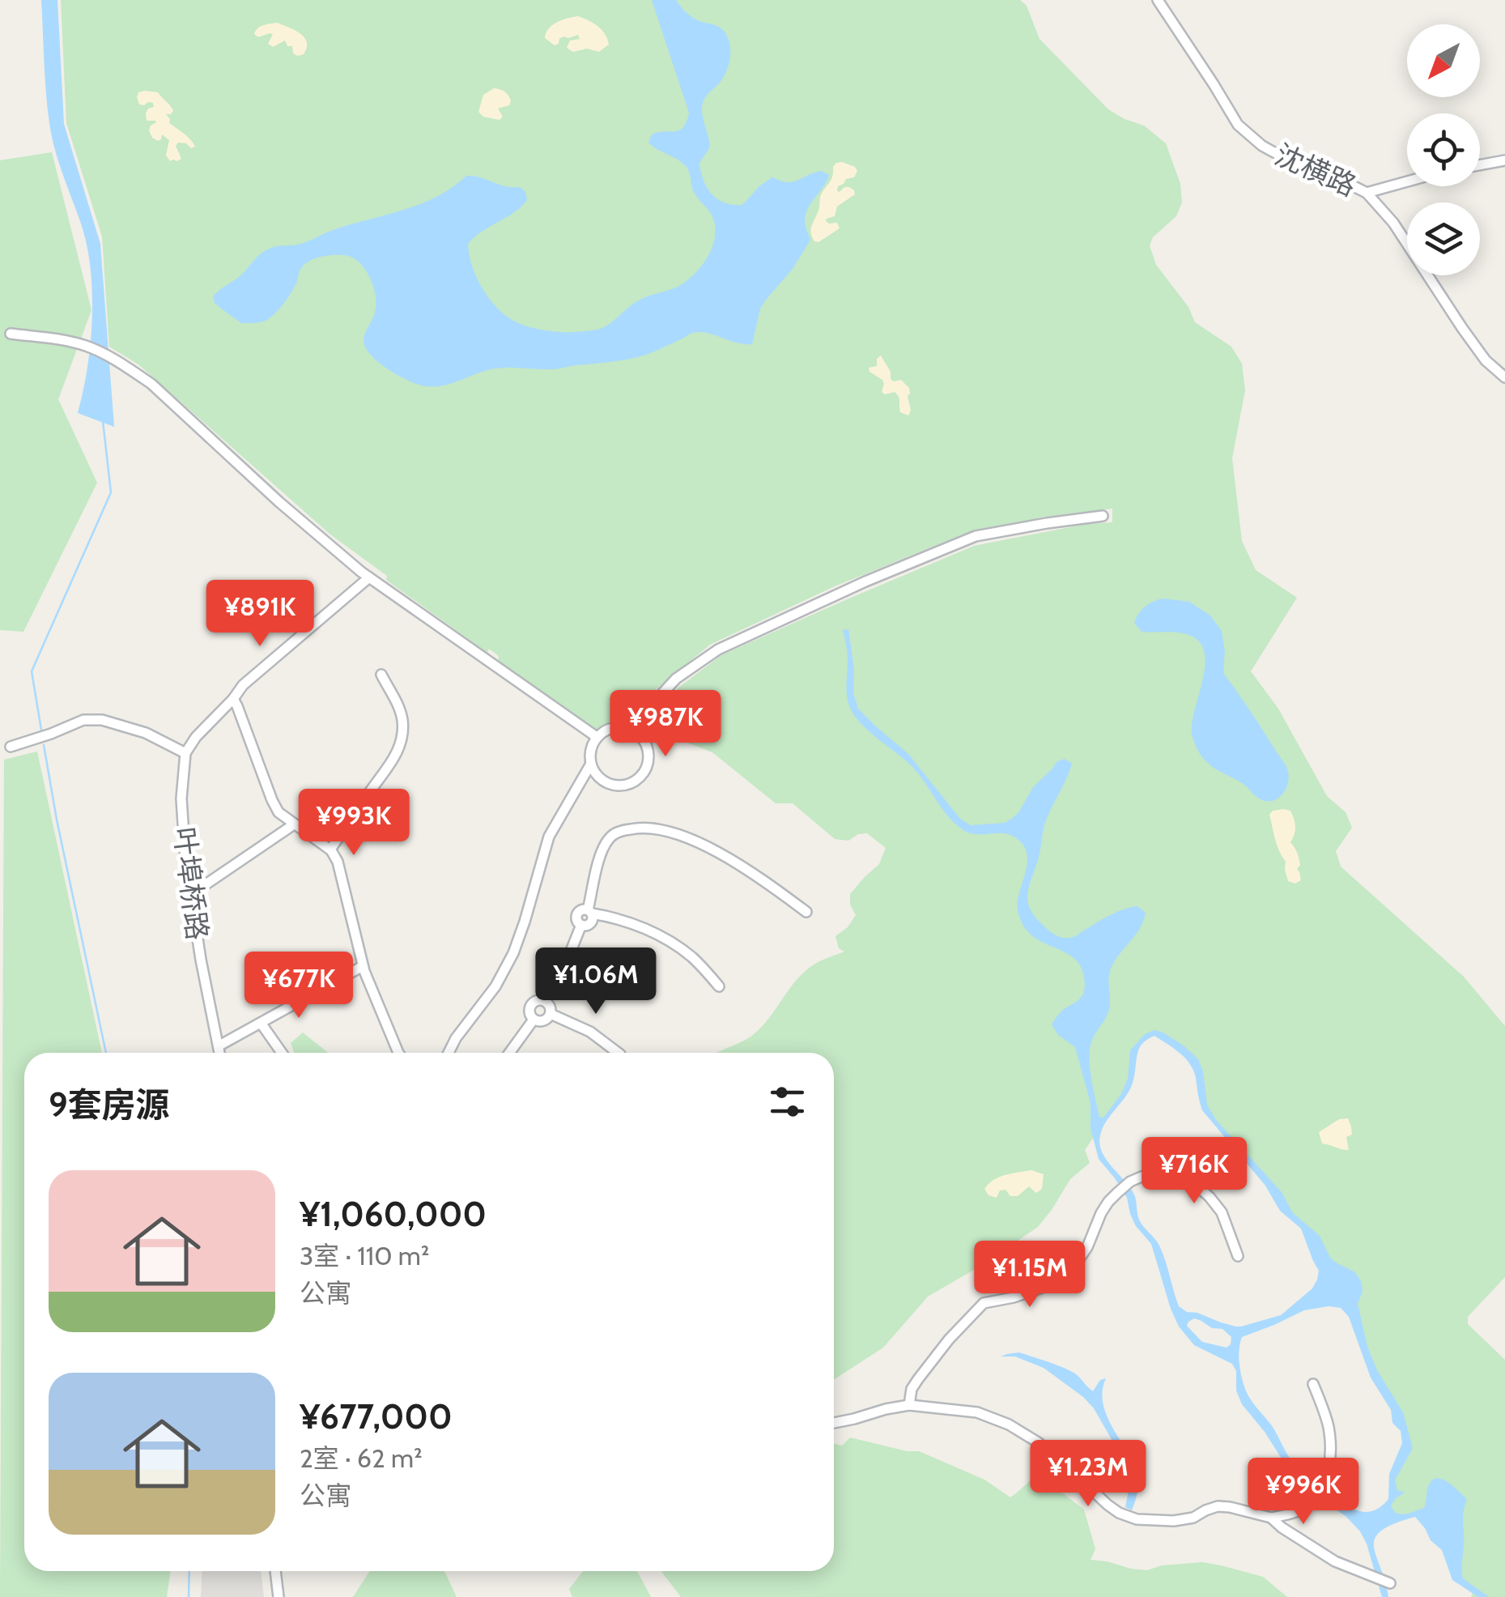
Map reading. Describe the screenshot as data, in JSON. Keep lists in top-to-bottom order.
{
  "streets": {
    "street": ["沈横路", "叶埠桥路"]
  },
  "north": "bottom left",
  "page": {
    "price": [
      "¥891K",
      "¥987K",
      "¥993K",
      "¥1.06M",
      "¥677K",
      "¥716K",
      "¥1.15M",
      "¥1.23M",
      "¥996K"
    ],
    "heading": "9套房源",
    "list": [
      {
        "name": "¥1,060,000",
        "note": "3室 · 110 m² · 公寓"
      },
      {
        "name": "¥677,000",
        "note": "2室 · 62 m² · 公寓"
      }
    ]
  }
}
